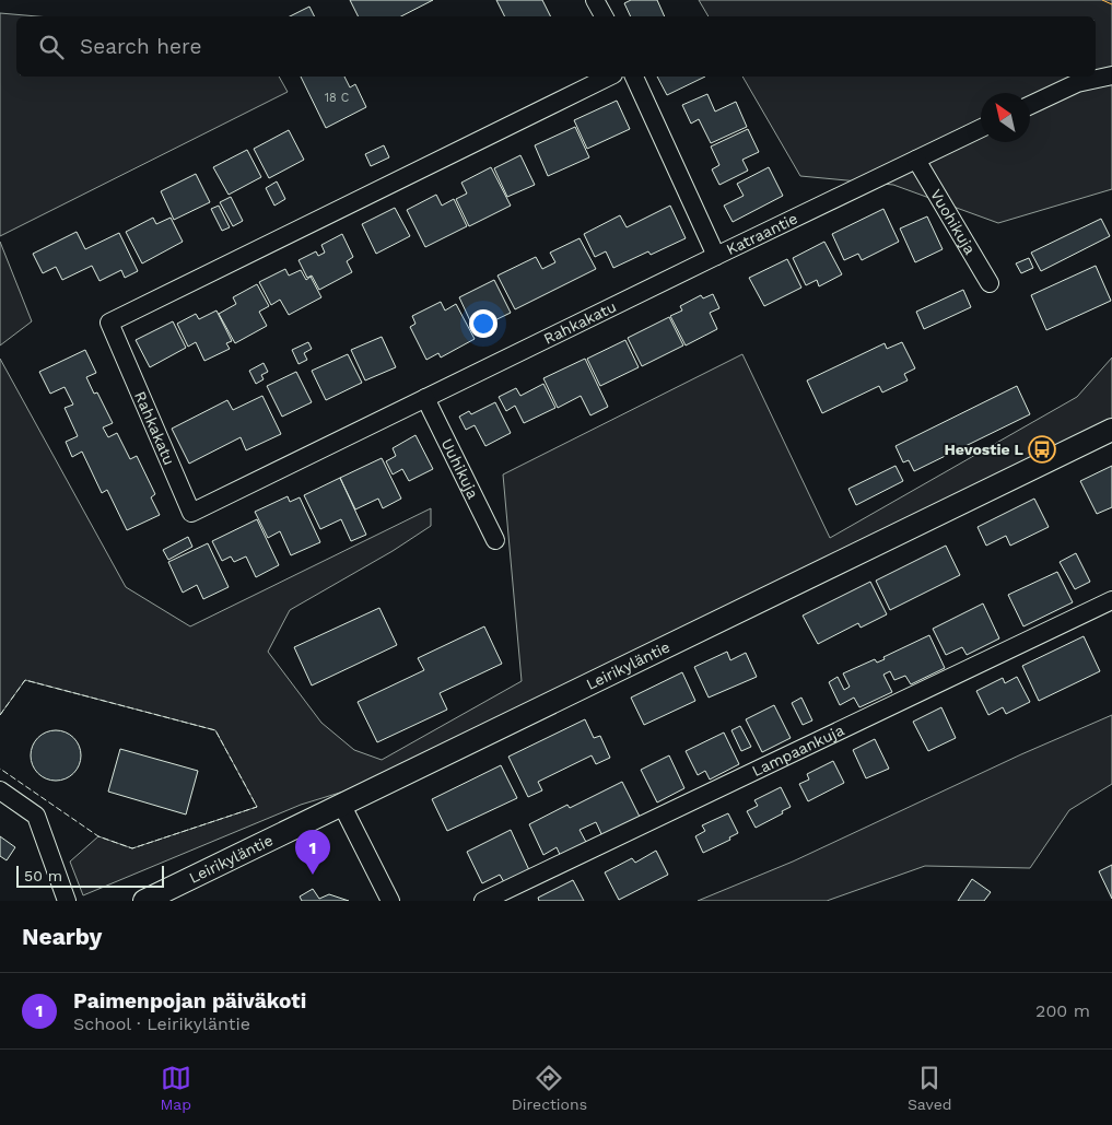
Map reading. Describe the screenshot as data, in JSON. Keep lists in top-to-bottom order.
{
  "streets": {
    "street": [
      "Vuohikuja",
      "Katraantie",
      "Rahkakatu",
      "Uuhikuja",
      "Leirikyläntie",
      "Lampaankuja"
    ]
  },
  "crossings": [
    ["Vuohikuja", "Katraantie"],
    ["Katraantie", "Rahkakatu"],
    ["Rahkakatu", "Uuhikuja"]
  ],
  "places": {
    "bus stop": ["Hevostie L"]
  },
  "house_numbers": ["18 C"],
  "scale_bar": "50 m",
  "north": "top left",
  "page": {
    "search": "Search here",
    "pins": "1",
    "scale": "50 m",
    "heading": "Nearby",
    "list": [
      {
        "mark": "1",
        "name": "Paimenpojan päiväkoti",
        "note": "School · Leirikyläntie",
        "value": "200 m"
      }
    ],
    "nav": ["Map", "Directions", "Saved"]
  }
}
